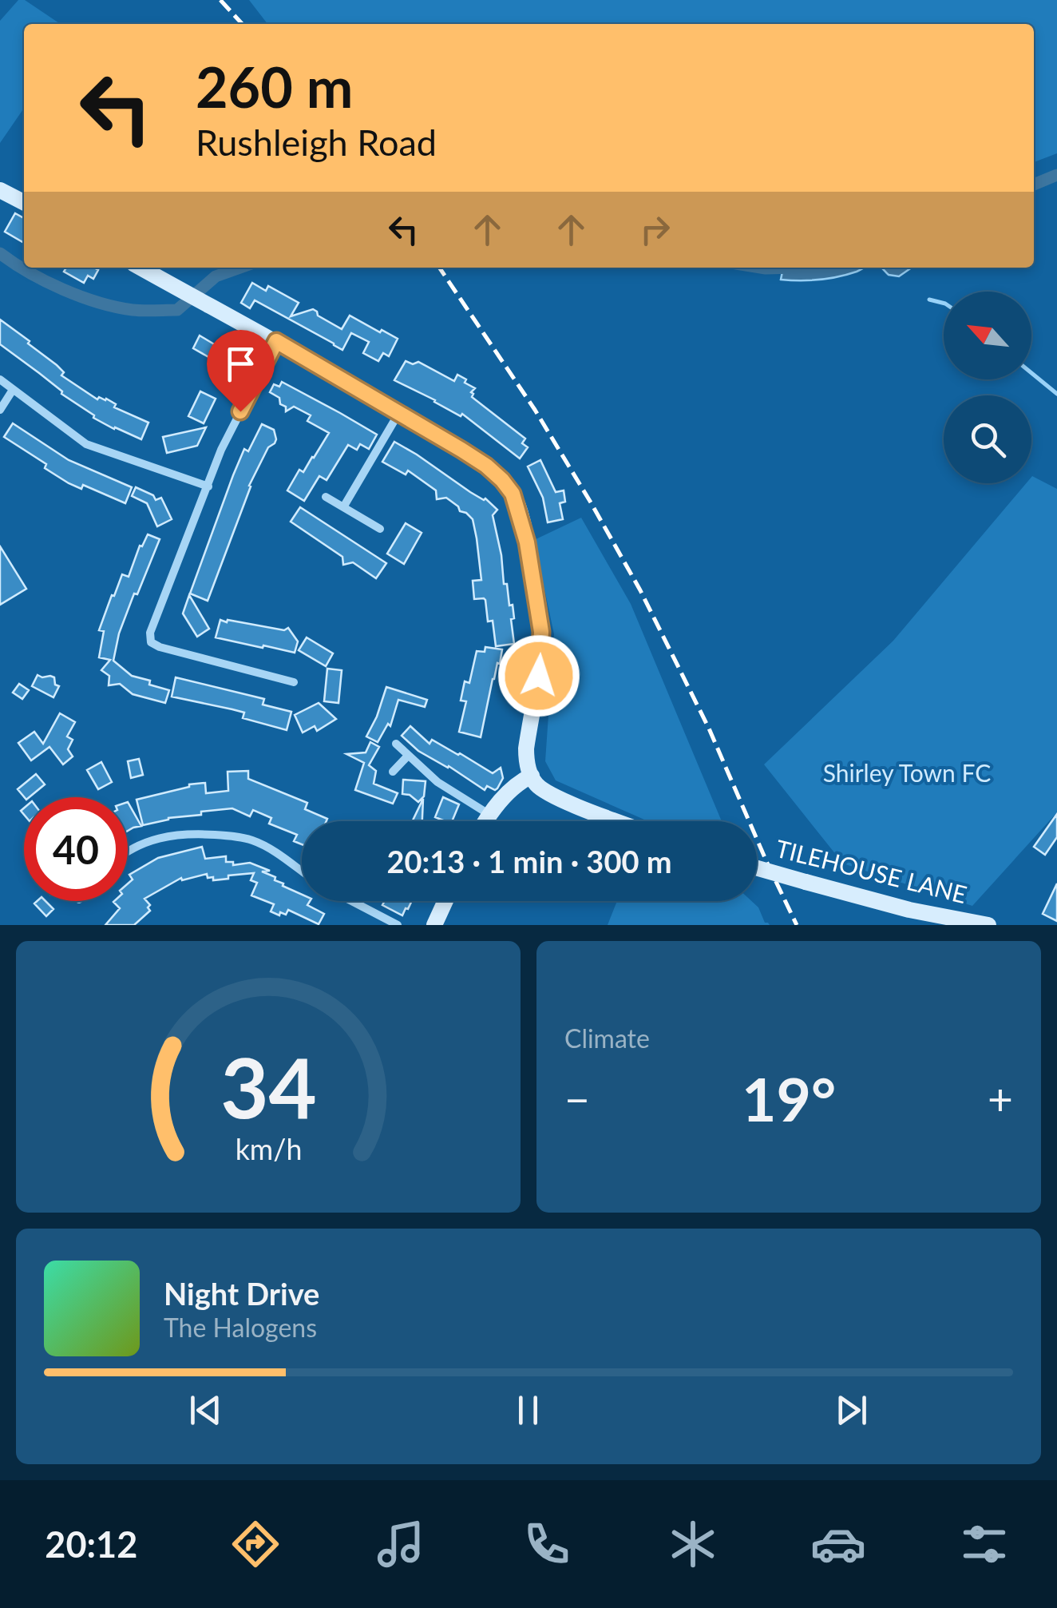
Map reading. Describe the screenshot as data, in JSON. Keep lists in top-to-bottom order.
{
  "streets": {
    "street": ["TILEHOUSE LANE"]
  },
  "parks": ["Shirley Town FC"],
  "north": "top left",
  "page": {
    "turn": ["260 m", "Rushleigh Road"],
    "limit": "40",
    "trip": "20:13 · 1 min · 300 m",
    "tile": "Climate",
    "heat": ["−", "19°", "+"],
    "song": ["Night Drive", "The Halogens"],
    "tabs": "20:12",
    "gauge": ["34", "km/h"]
  }
}
